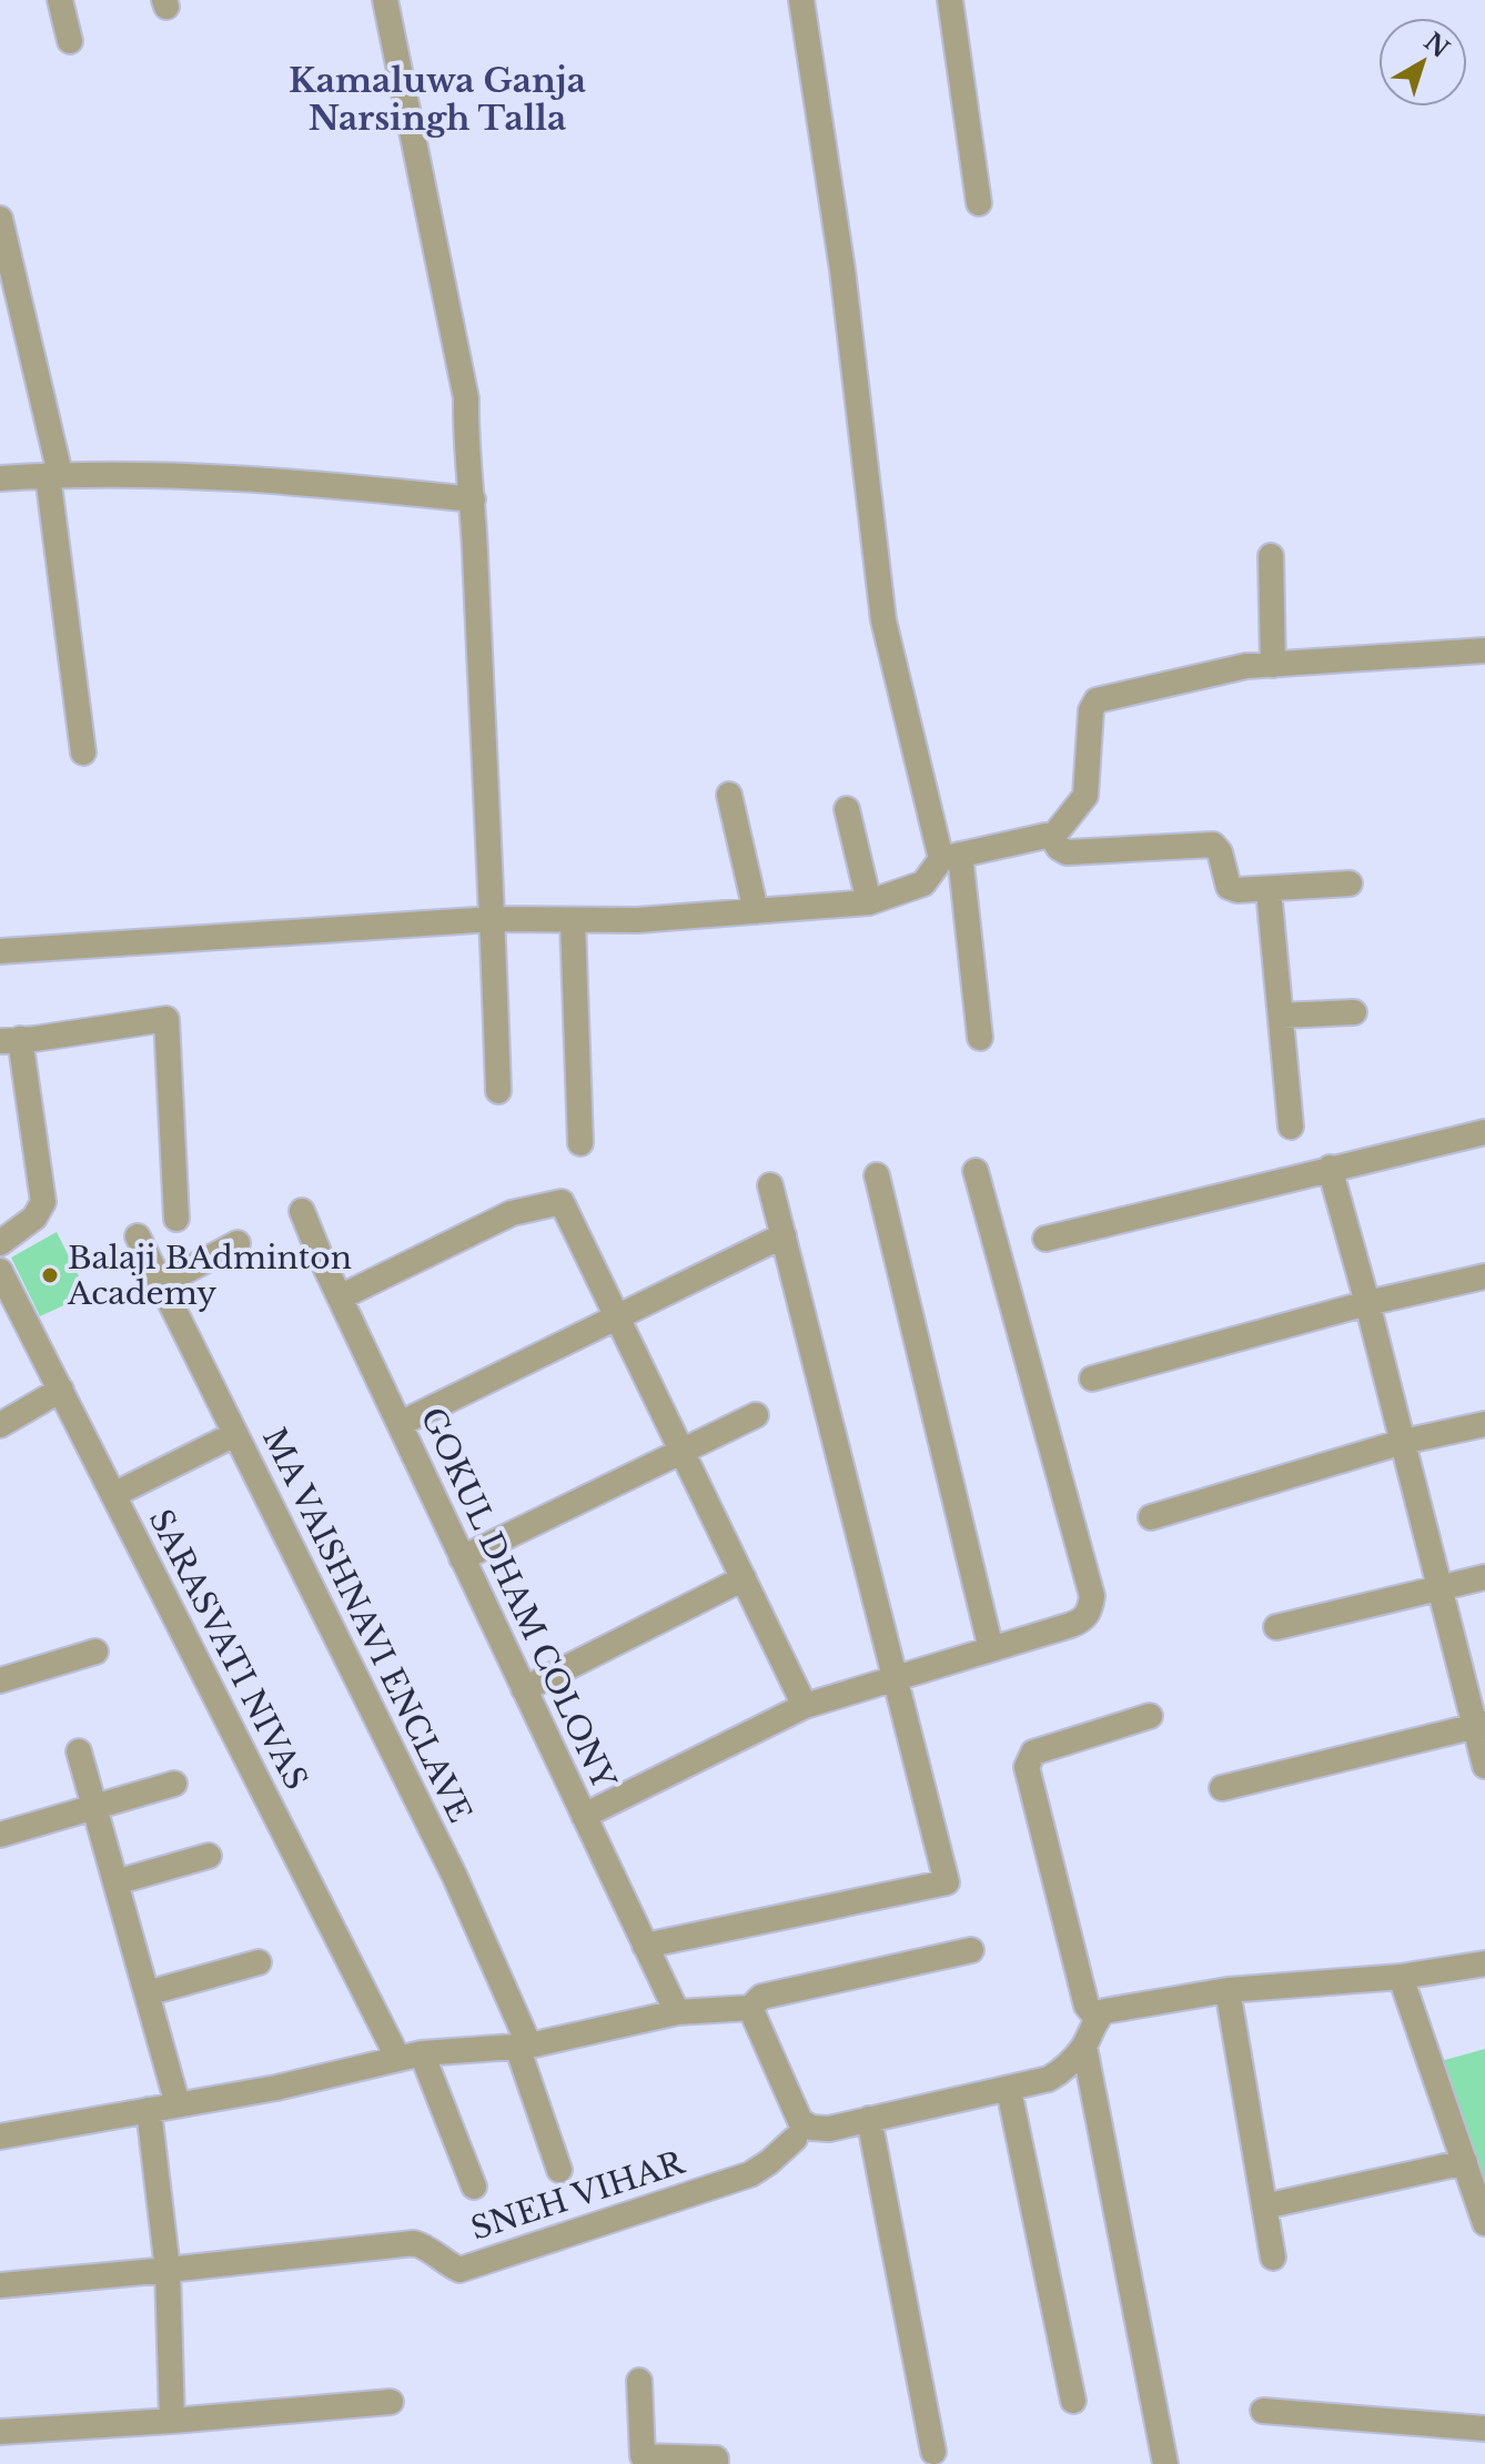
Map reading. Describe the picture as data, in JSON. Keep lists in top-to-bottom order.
{
  "streets": {
    "street": [
      "GOKUL DHAM COLONY",
      "MA VAISHNAVI ENCLAVE",
      "SARASVATI NIVAS",
      "SNEH VIHAR"
    ]
  },
  "districts": ["Kamaluwa Ganja Narsingh Talla"],
  "places": ["Balaji BAdminton Academy"],
  "north": "top right"
}
